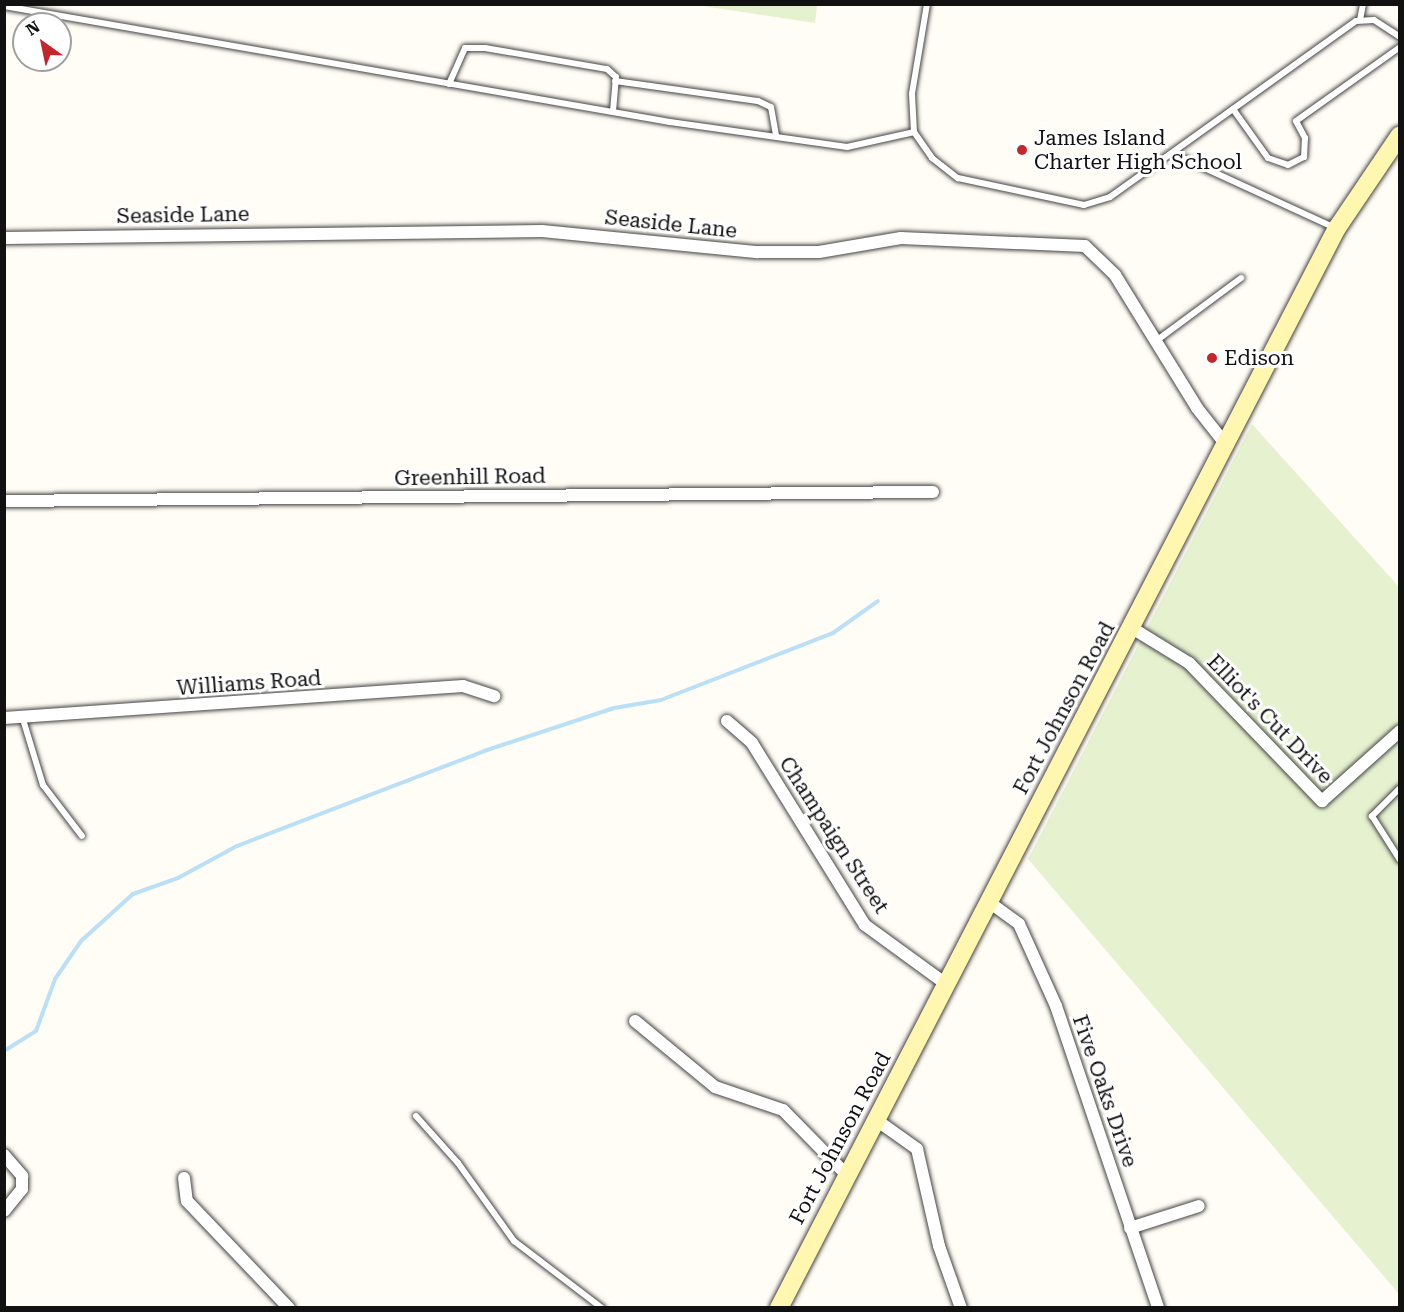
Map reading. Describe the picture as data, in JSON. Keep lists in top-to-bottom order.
{
  "streets": {
    "main road": ["Fort Johnson Road"],
    "street": [
      "Seaside Lane",
      "Greenhill Road",
      "Williams Road",
      "Elliot's Cut Drive",
      "Champaign Street",
      "Five Oaks Drive"
    ]
  },
  "crossings": [
    ["Seaside Lane", "Fort Johnson Road"],
    ["Fort Johnson Road", "Elliot's Cut Drive"],
    ["Fort Johnson Road", "Champaign Street"],
    ["Fort Johnson Road", "Five Oaks Drive"]
  ],
  "places": ["James Island Charter High School", "Edison"],
  "north": "top left"
}
